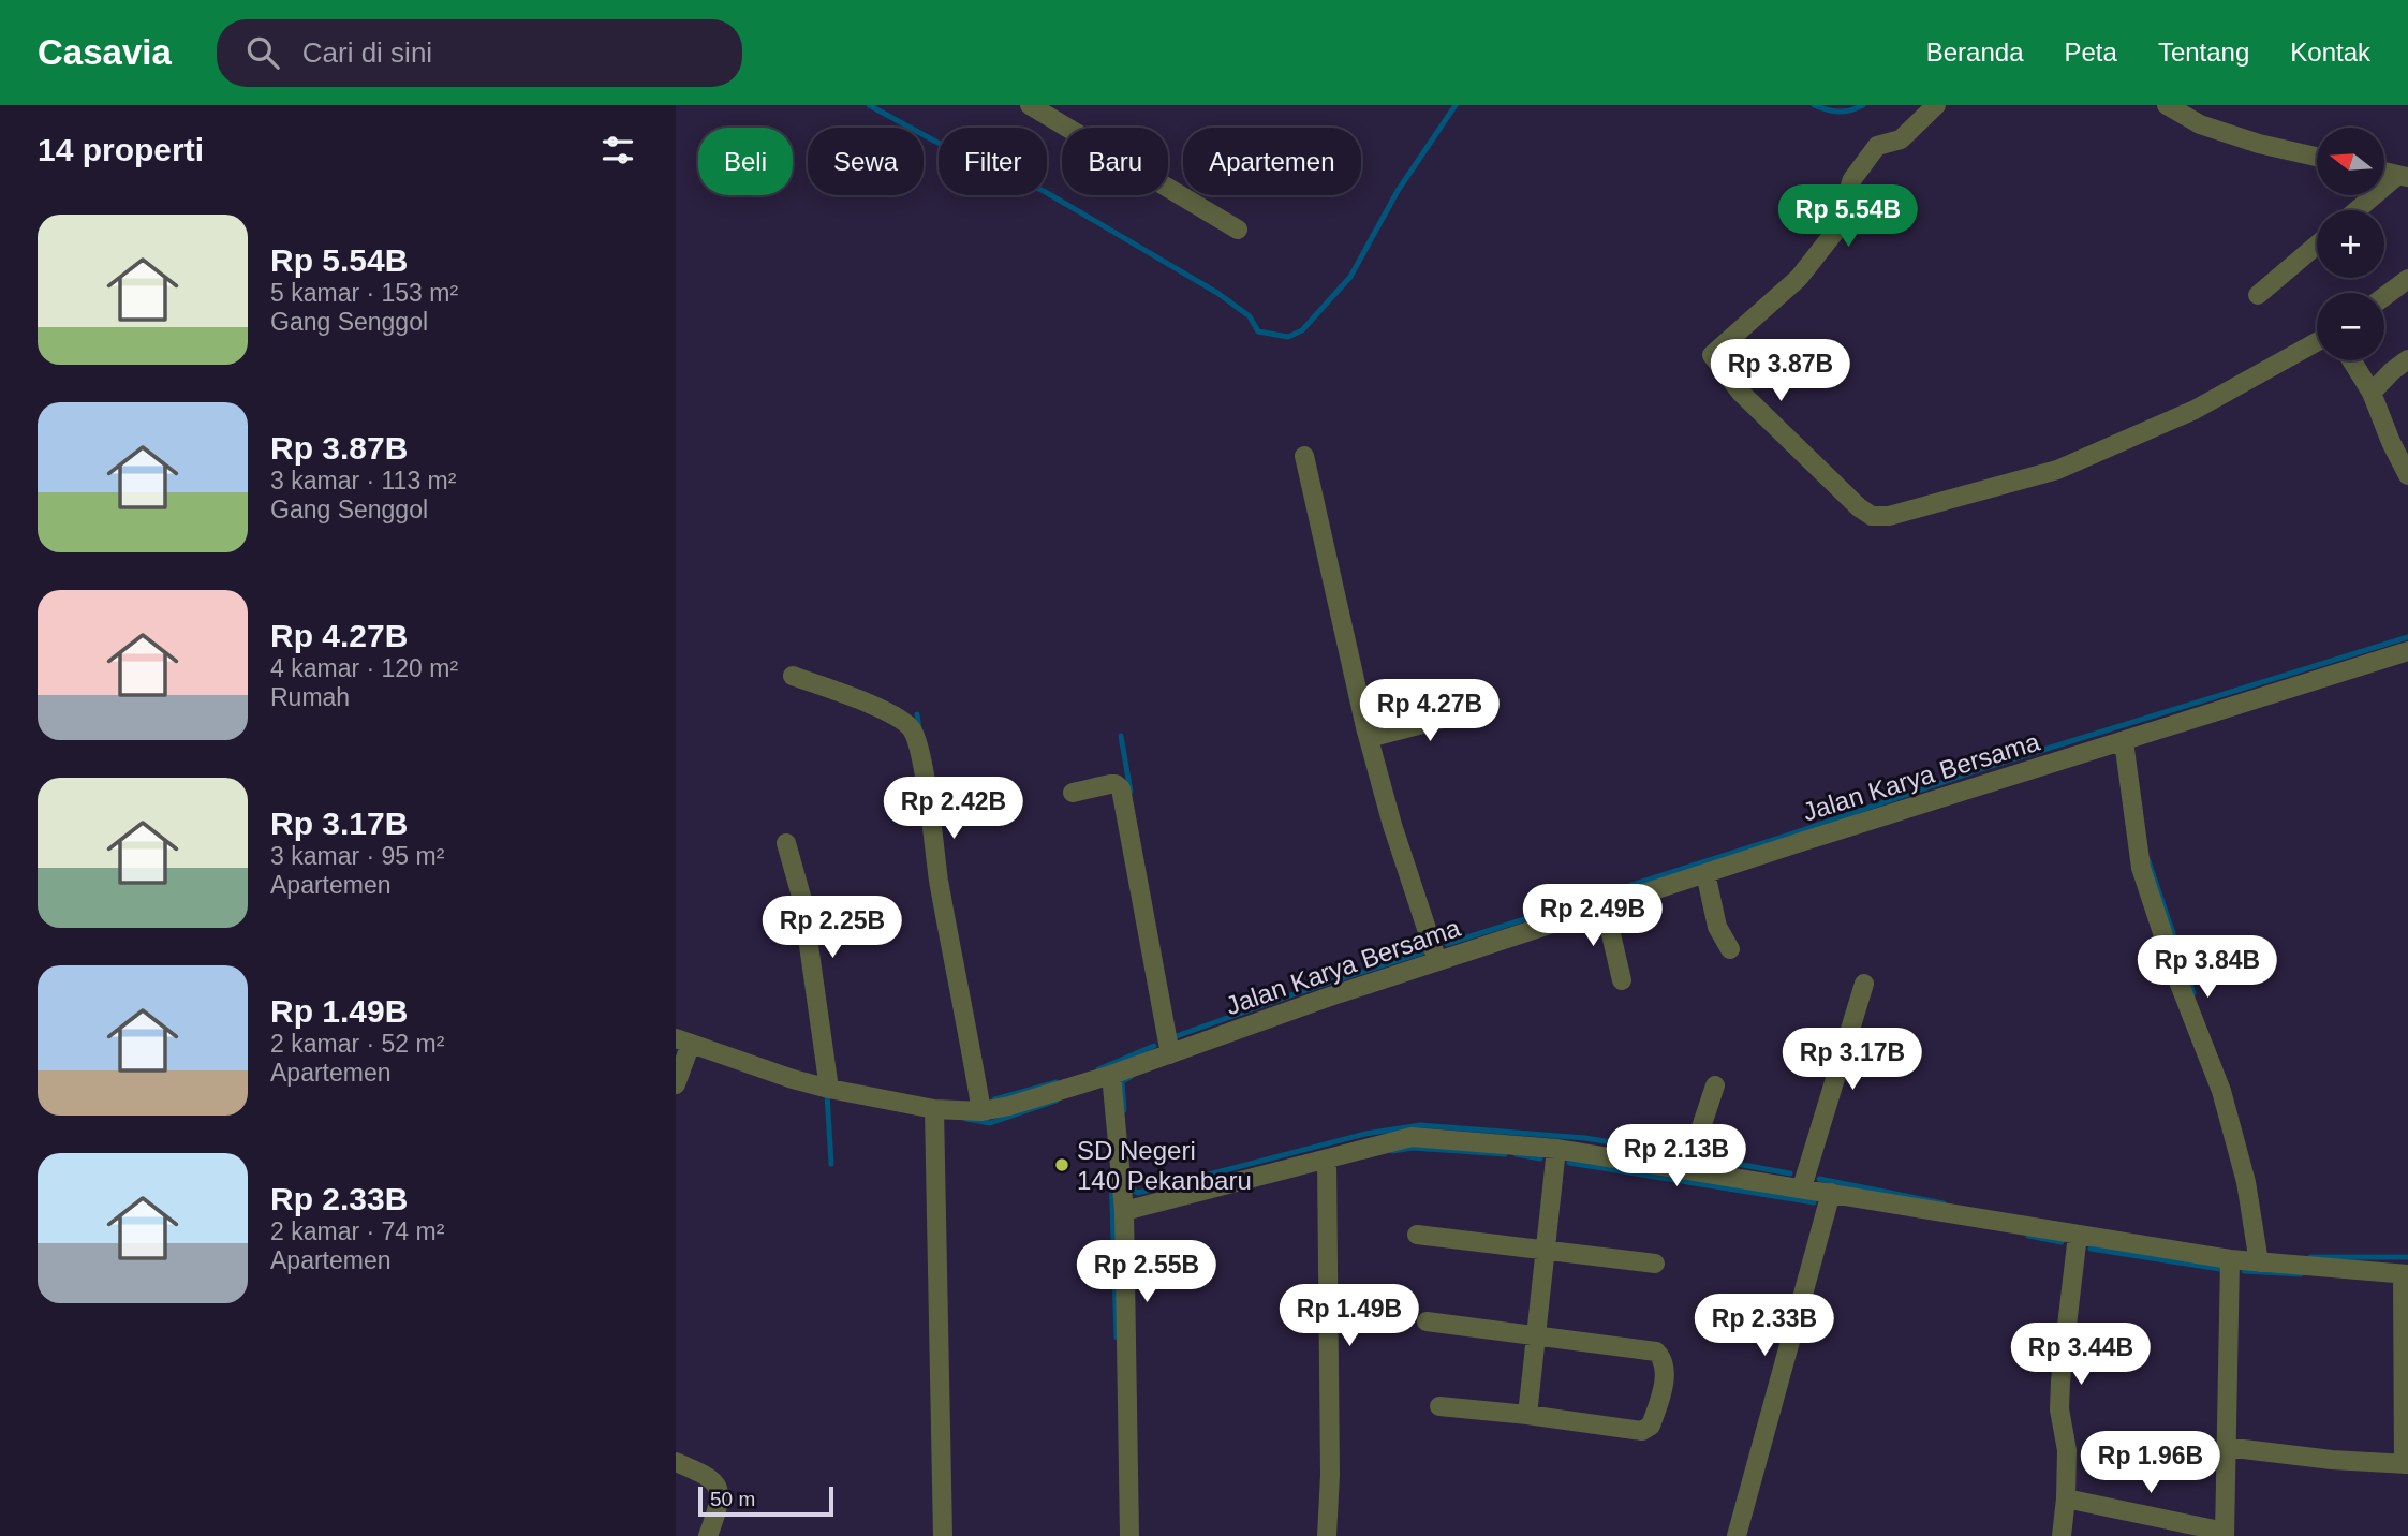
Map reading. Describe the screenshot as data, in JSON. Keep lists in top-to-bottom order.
{
  "streets": {
    "street": ["Jalan Karya Bersama"]
  },
  "places": ["SD Negeri 140 Pekanbaru"],
  "scale_bar": "50 m",
  "north": "left",
  "page": {
    "header": "Casavia",
    "search": "Cari di sini",
    "nav": [
      "Beranda",
      "Peta",
      "Tentang",
      "Kontak"
    ],
    "heading": "14 properti",
    "map_buttons": ["+", "−"],
    "chip": [
      "Beli",
      "Sewa",
      "Filter",
      "Baru",
      "Apartemen"
    ],
    "price": [
      "Rp 5.54B",
      "Rp 3.87B",
      "Rp 4.27B",
      "Rp 2.42B",
      "Rp 2.49B",
      "Rp 2.25B",
      "Rp 3.84B",
      "Rp 3.17B",
      "Rp 2.13B",
      "Rp 2.55B",
      "Rp 1.49B",
      "Rp 2.33B",
      "Rp 3.44B",
      "Rp 1.96B"
    ],
    "list": [
      {
        "name": "Rp 5.54B",
        "note": "5 kamar · 153 m² · Gang Senggol"
      },
      {
        "name": "Rp 3.87B",
        "note": "3 kamar · 113 m² · Gang Senggol"
      },
      {
        "name": "Rp 4.27B",
        "note": "4 kamar · 120 m² · Rumah"
      },
      {
        "name": "Rp 3.17B",
        "note": "3 kamar · 95 m² · Apartemen"
      },
      {
        "name": "Rp 1.49B",
        "note": "2 kamar · 52 m² · Apartemen"
      },
      {
        "name": "Rp 2.33B",
        "note": "2 kamar · 74 m² · Apartemen"
      }
    ],
    "scale": "50 m"
  }
}
